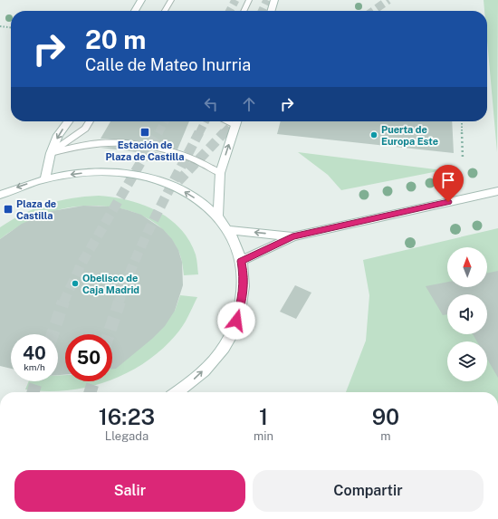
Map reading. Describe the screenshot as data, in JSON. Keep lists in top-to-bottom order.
{
  "places": {
    "transit": ["Estación de Plaza de Castilla", "Plaza de Castilla"],
    "other": ["Puerta de Europa Este", "Obelisco de Caja Madrid"]
  },
  "north": "top",
  "page": {
    "turn": ["20 m", "Calle de Mateo Inurria"],
    "speed": "40 km/h",
    "limit": "50",
    "eta": [
      "16:23",
      "Llegada",
      "1",
      "min",
      "90",
      "m"
    ],
    "buttons": ["Salir", "Compartir"]
  }
}
